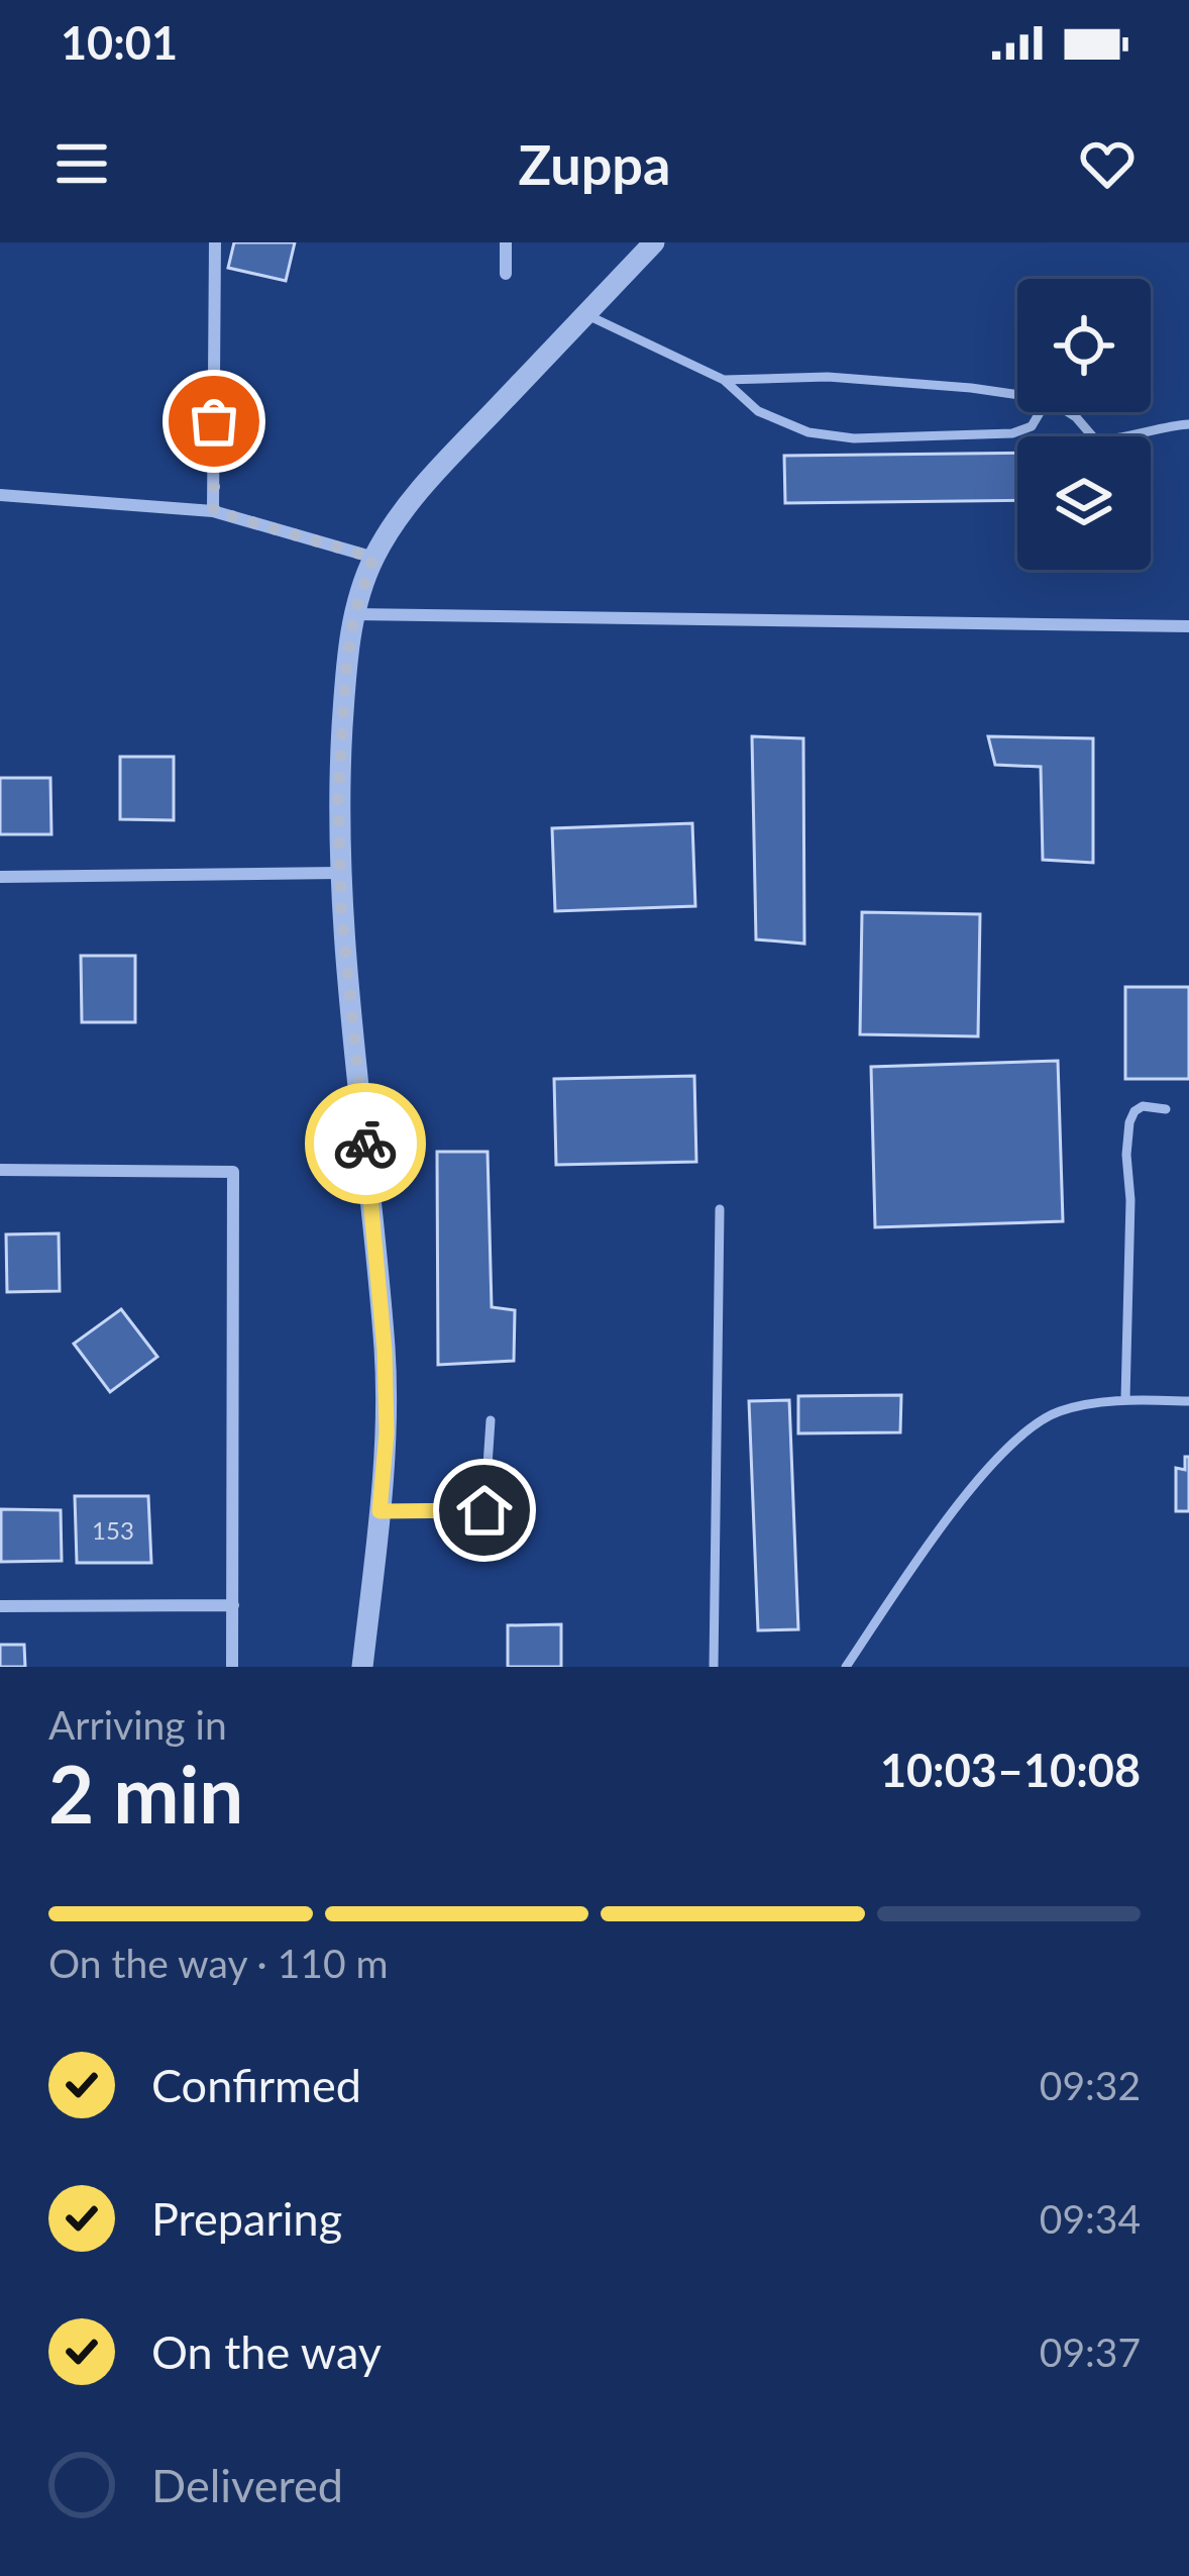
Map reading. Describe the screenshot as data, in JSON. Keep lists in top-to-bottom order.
{
  "house_numbers": ["153"],
  "page": {
    "status": "10:01",
    "header": "Zuppa",
    "heading": ["2 min", "Arriving in", "10:03–10:08"],
    "bar": "On the way · 110 m",
    "list": [
      ["Confirmed", "09:32"],
      ["Preparing", "09:34"],
      ["On the way", "09:37"],
      "Delivered"
    ]
  }
}
